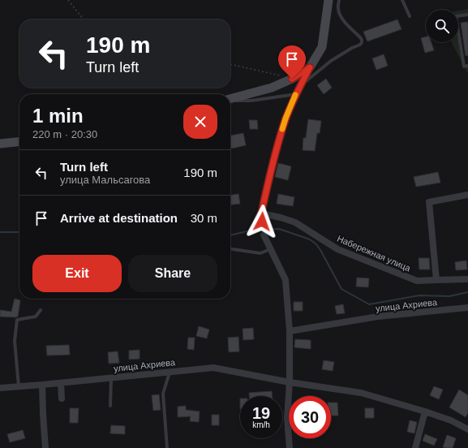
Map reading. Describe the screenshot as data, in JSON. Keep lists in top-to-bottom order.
{
  "streets": {
    "street": ["Набережная улица", "улица Ахриева"]
  },
  "page": {
    "turn": ["190 m", "Turn left"],
    "heading": ["1 min", "220 m · 20:30"],
    "list": [
      {
        "name": "Turn left",
        "note": "улица Мальсагова",
        "value": "190 m"
      },
      {
        "name": "Arrive at destination",
        "value": "30 m"
      }
    ],
    "buttons": ["Exit", "Share"],
    "speed": "19 km/h",
    "limit": "30"
  }
}
